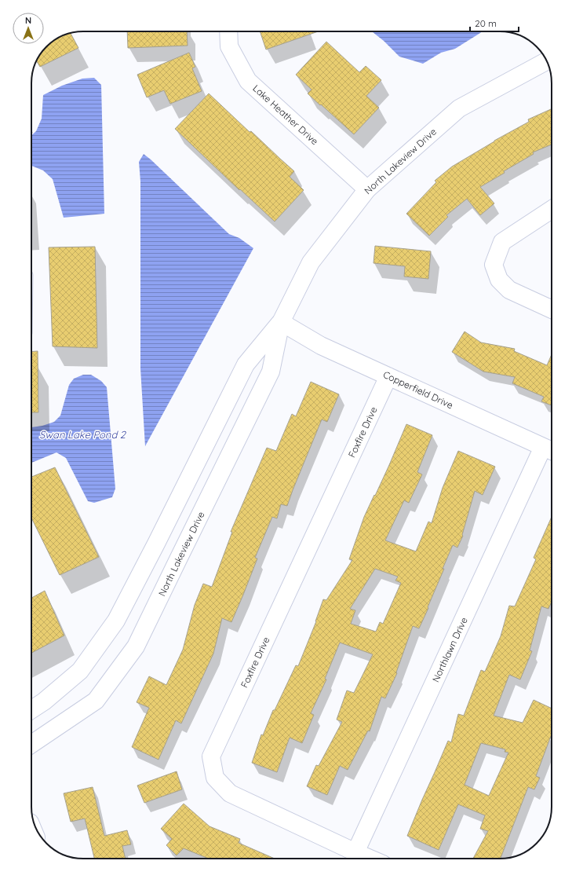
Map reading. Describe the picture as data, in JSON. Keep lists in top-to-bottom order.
{
  "streets": {
    "street": [
      "Lake Heather Drive",
      "North Lakeview Drive",
      "Copperfield Drive",
      "Foxfire Drive",
      "Northlawn Drive"
    ]
  },
  "crossings": [
    ["Lake Heather Drive", "North Lakeview Drive"],
    ["North Lakeview Drive", "Copperfield Drive"],
    ["Copperfield Drive", "Foxfire Drive"],
    ["Copperfield Drive", "Northlawn Drive"],
    ["Foxfire Drive", "Northlawn Drive"]
  ],
  "water": ["Swan Lake Pond 2"],
  "scale_bar": "20 m",
  "north": "top"
}
